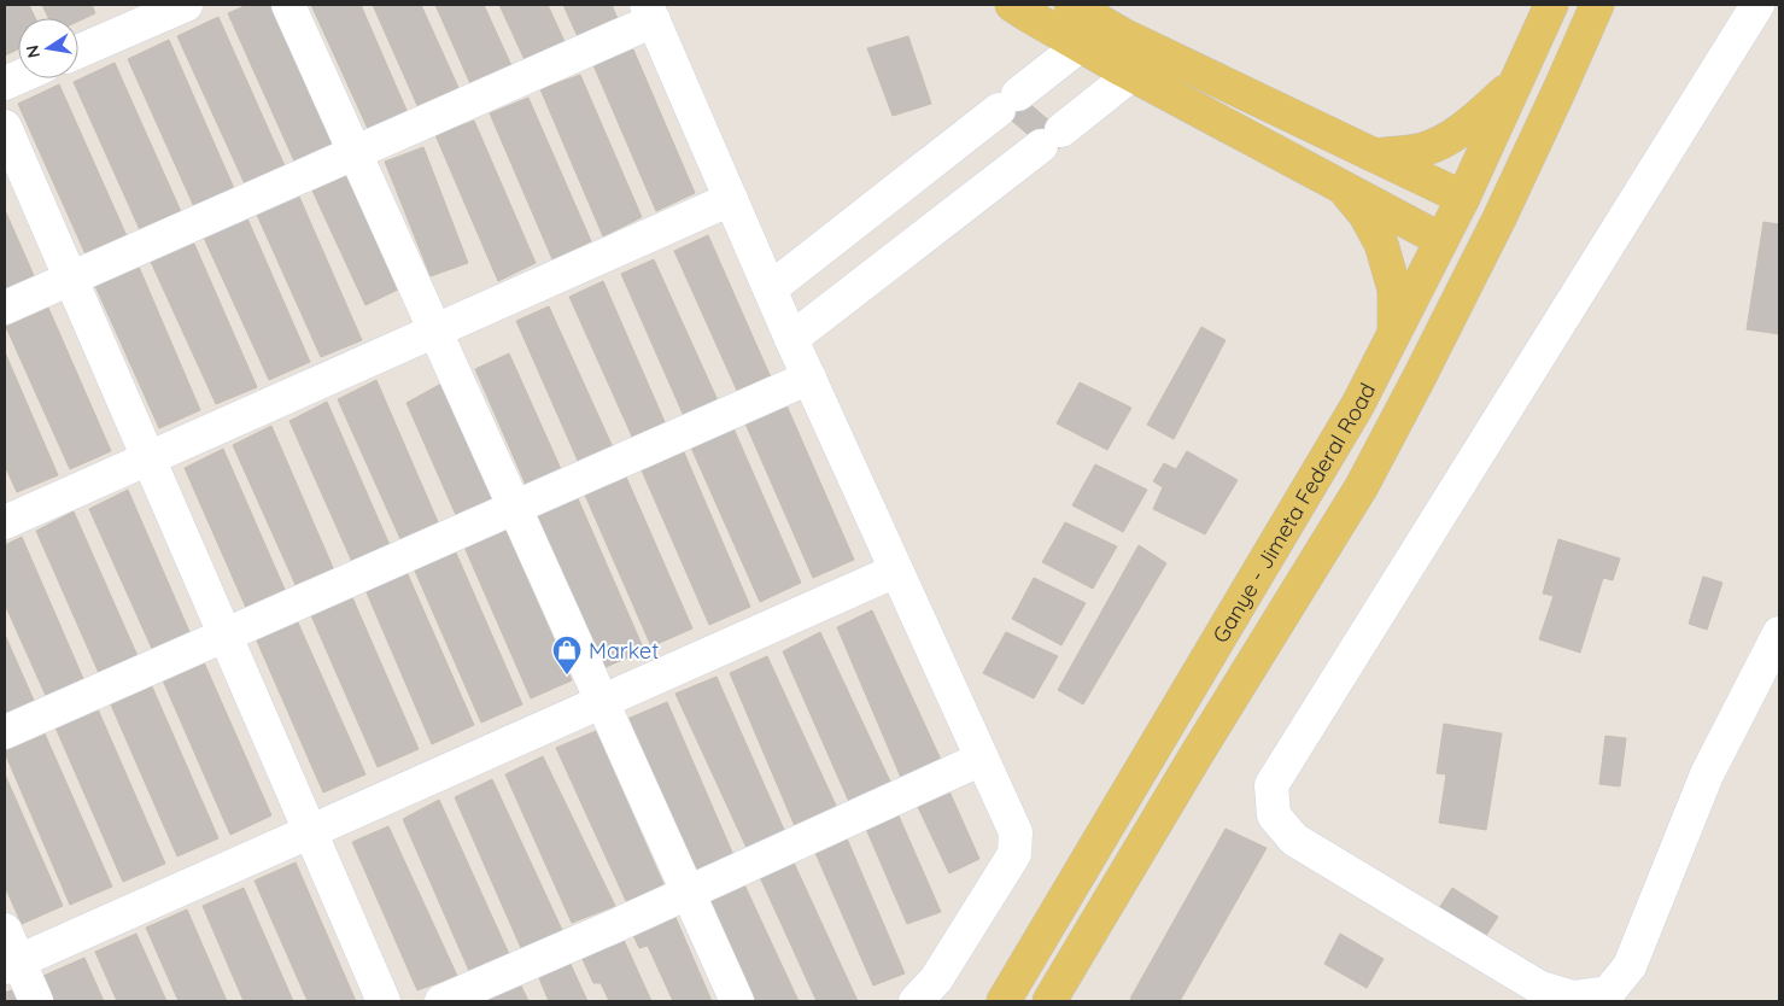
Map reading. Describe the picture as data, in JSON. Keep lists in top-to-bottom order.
{
  "streets": {
    "main road": ["Ganye - Jimeta Federal Road"]
  },
  "places": {
    "shop": ["Market"]
  },
  "north": "left"
}
